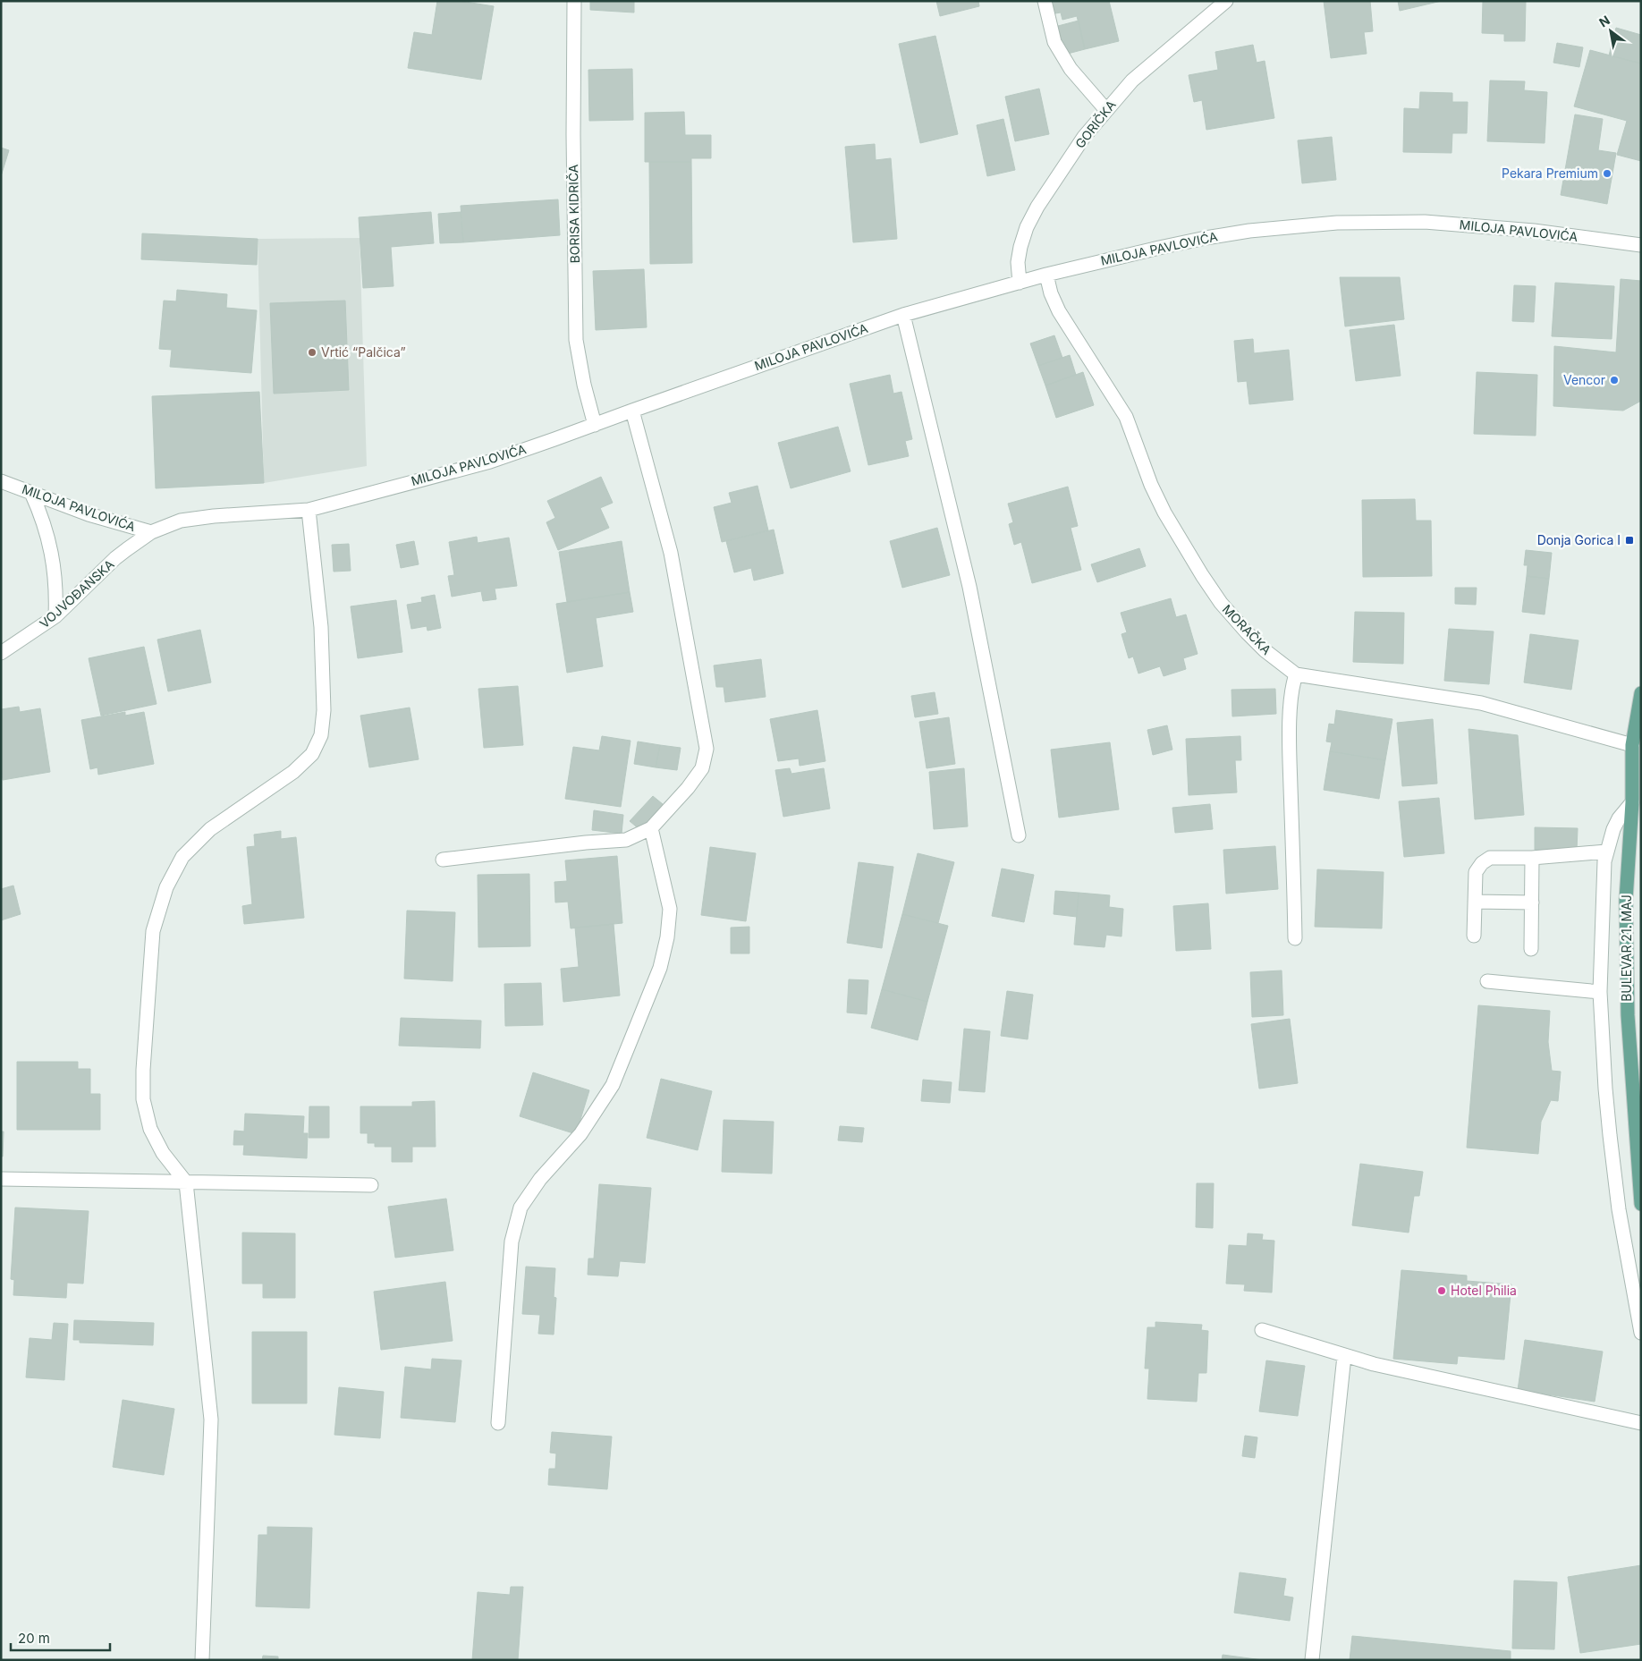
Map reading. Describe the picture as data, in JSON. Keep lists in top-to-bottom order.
{
  "streets": {
    "main road": ["BULEVAR 21. MAJ"],
    "street": [
      "GORIČKA",
      "BORISA KIDRIČA",
      "MILOJA PAVLOVIĆA",
      "VOJVOĐANSKA",
      "MORAČKA"
    ]
  },
  "crossings": [
    ["GORIČKA", "MILOJA PAVLOVIĆA"],
    ["BORISA KIDRIČA", "MILOJA PAVLOVIĆA"],
    ["MILOJA PAVLOVIĆA", "VOJVOĐANSKA"],
    ["MILOJA PAVLOVIĆA", "MORAČKA"],
    ["MORAČKA", "BULEVAR 21. MAJ"]
  ],
  "places": {
    "other": [
      "Pekara Premium",
      "Vrtić “Palčica”",
      "Vencor",
      "Hotel Philia"
    ],
    "transit": ["Donja Gorica I"]
  },
  "scale_bar": "20 m",
  "north": "top left"
}
